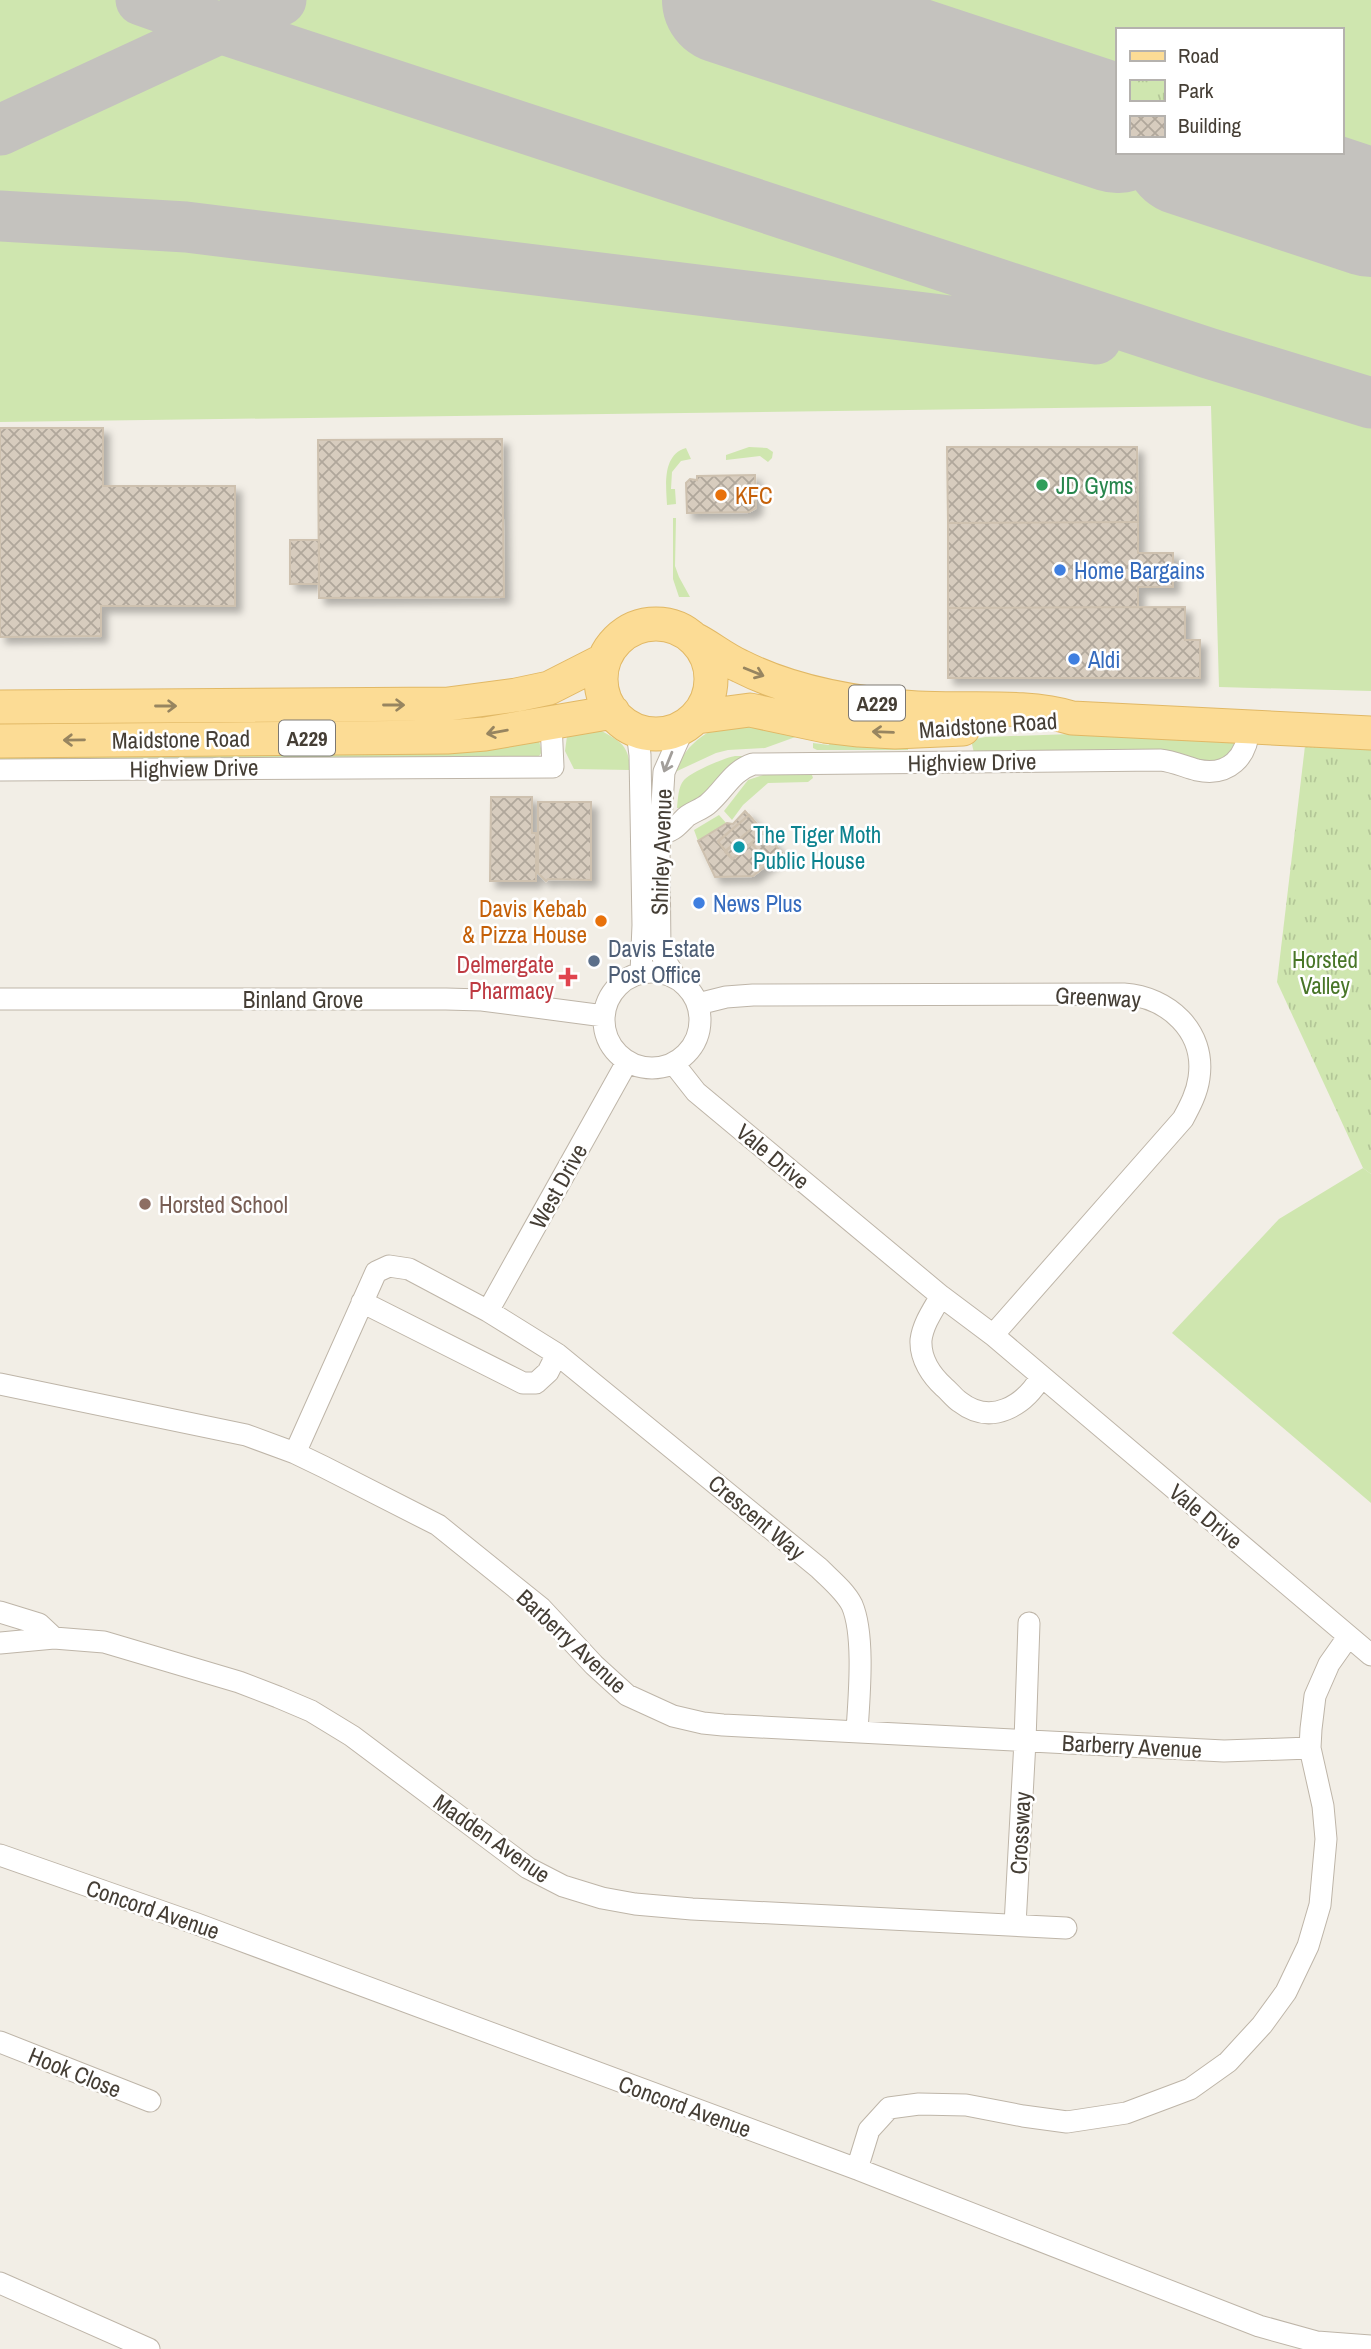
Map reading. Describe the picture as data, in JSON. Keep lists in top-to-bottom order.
{
  "streets": {
    "main road": ["A229", "Maidstone Road"],
    "street": [
      "Highview Drive",
      "Shirley Avenue",
      "Greenway",
      "Binland Grove",
      "Vale Drive",
      "West Drive",
      "Crescent Way",
      "Barberry Avenue",
      "Crossway",
      "Madden Avenue",
      "Concord Avenue",
      "Hook Close"
    ]
  },
  "crossings": [
    ["A229", "Maidstone Road"],
    ["A229", "Shirley Avenue"],
    ["Maidstone Road", "Highview Drive"],
    ["Maidstone Road", "Shirley Avenue"],
    ["Highview Drive", "Shirley Avenue"],
    ["Shirley Avenue", "Greenway"],
    ["Shirley Avenue", "Binland Grove"],
    ["Shirley Avenue", "Vale Drive"],
    ["Shirley Avenue", "West Drive"],
    ["Greenway", "Binland Grove"],
    ["Greenway", "Vale Drive"],
    ["Greenway", "West Drive"],
    ["Binland Grove", "Vale Drive"],
    ["Binland Grove", "West Drive"],
    ["Vale Drive", "West Drive"],
    ["West Drive", "Crescent Way"],
    ["Crescent Way", "Barberry Avenue"],
    ["Barberry Avenue", "Crossway"],
    ["Crossway", "Madden Avenue"]
  ],
  "parks": ["Horsted Valley"],
  "places": {
    "other": [
      "JD Gyms",
      "KFC",
      "Home Bargains",
      "Aldi",
      "The Tiger Moth Public House",
      "News Plus",
      "Davis Kebab & Pizza House",
      "Davis Estate Post Office",
      "Horsted School"
    ],
    "health": ["Delmergate Pharmacy"]
  },
  "legend": ["Road", "Park", "Building"]
}
